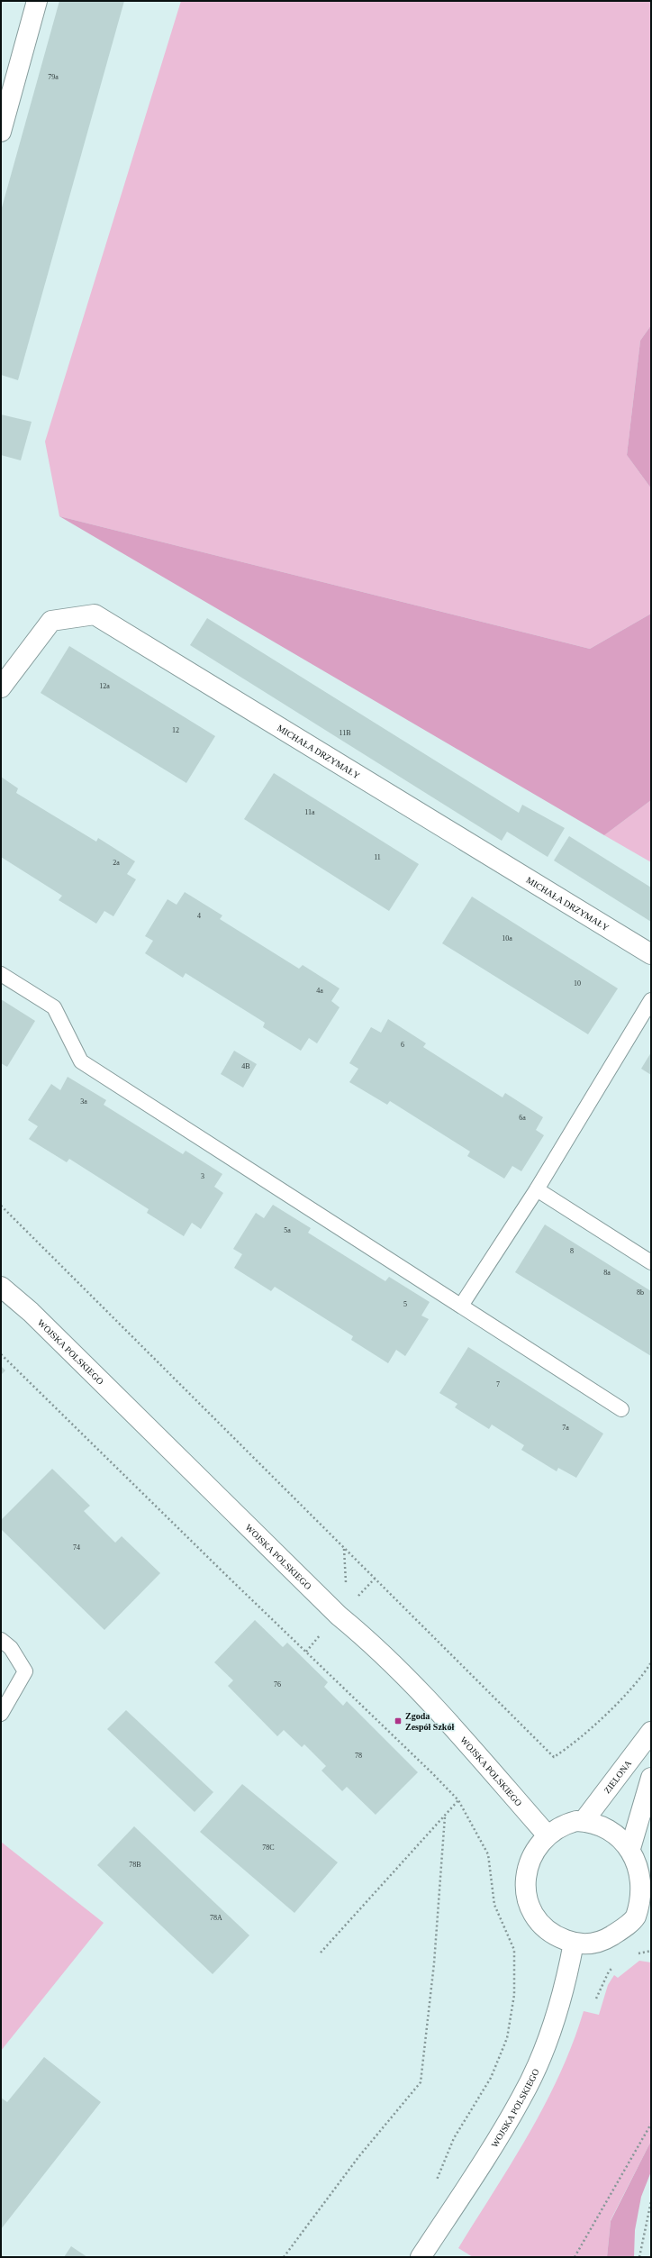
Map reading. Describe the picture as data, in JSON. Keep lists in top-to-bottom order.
{
  "streets": {
    "street": ["MICHAŁA DRZYMAŁY", "WOJSKA POLSKIEGO", "ZIELONA"]
  },
  "crossings": [
    ["WOJSKA POLSKIEGO", "ZIELONA"]
  ],
  "places": {
    "transit": ["Zgoda Zespół Szkół"]
  },
  "house_numbers": [
    "79a",
    "12a",
    "12",
    "11B",
    "11a",
    "11",
    "2a",
    "4",
    "10a",
    "10",
    "4a",
    "6",
    "4B",
    "3a",
    "6a",
    "3",
    "5a",
    "8",
    "8a",
    "8b",
    "5",
    "7",
    "7a",
    "74",
    "76",
    "78",
    "78C",
    "78B",
    "78A"
  ]
}
